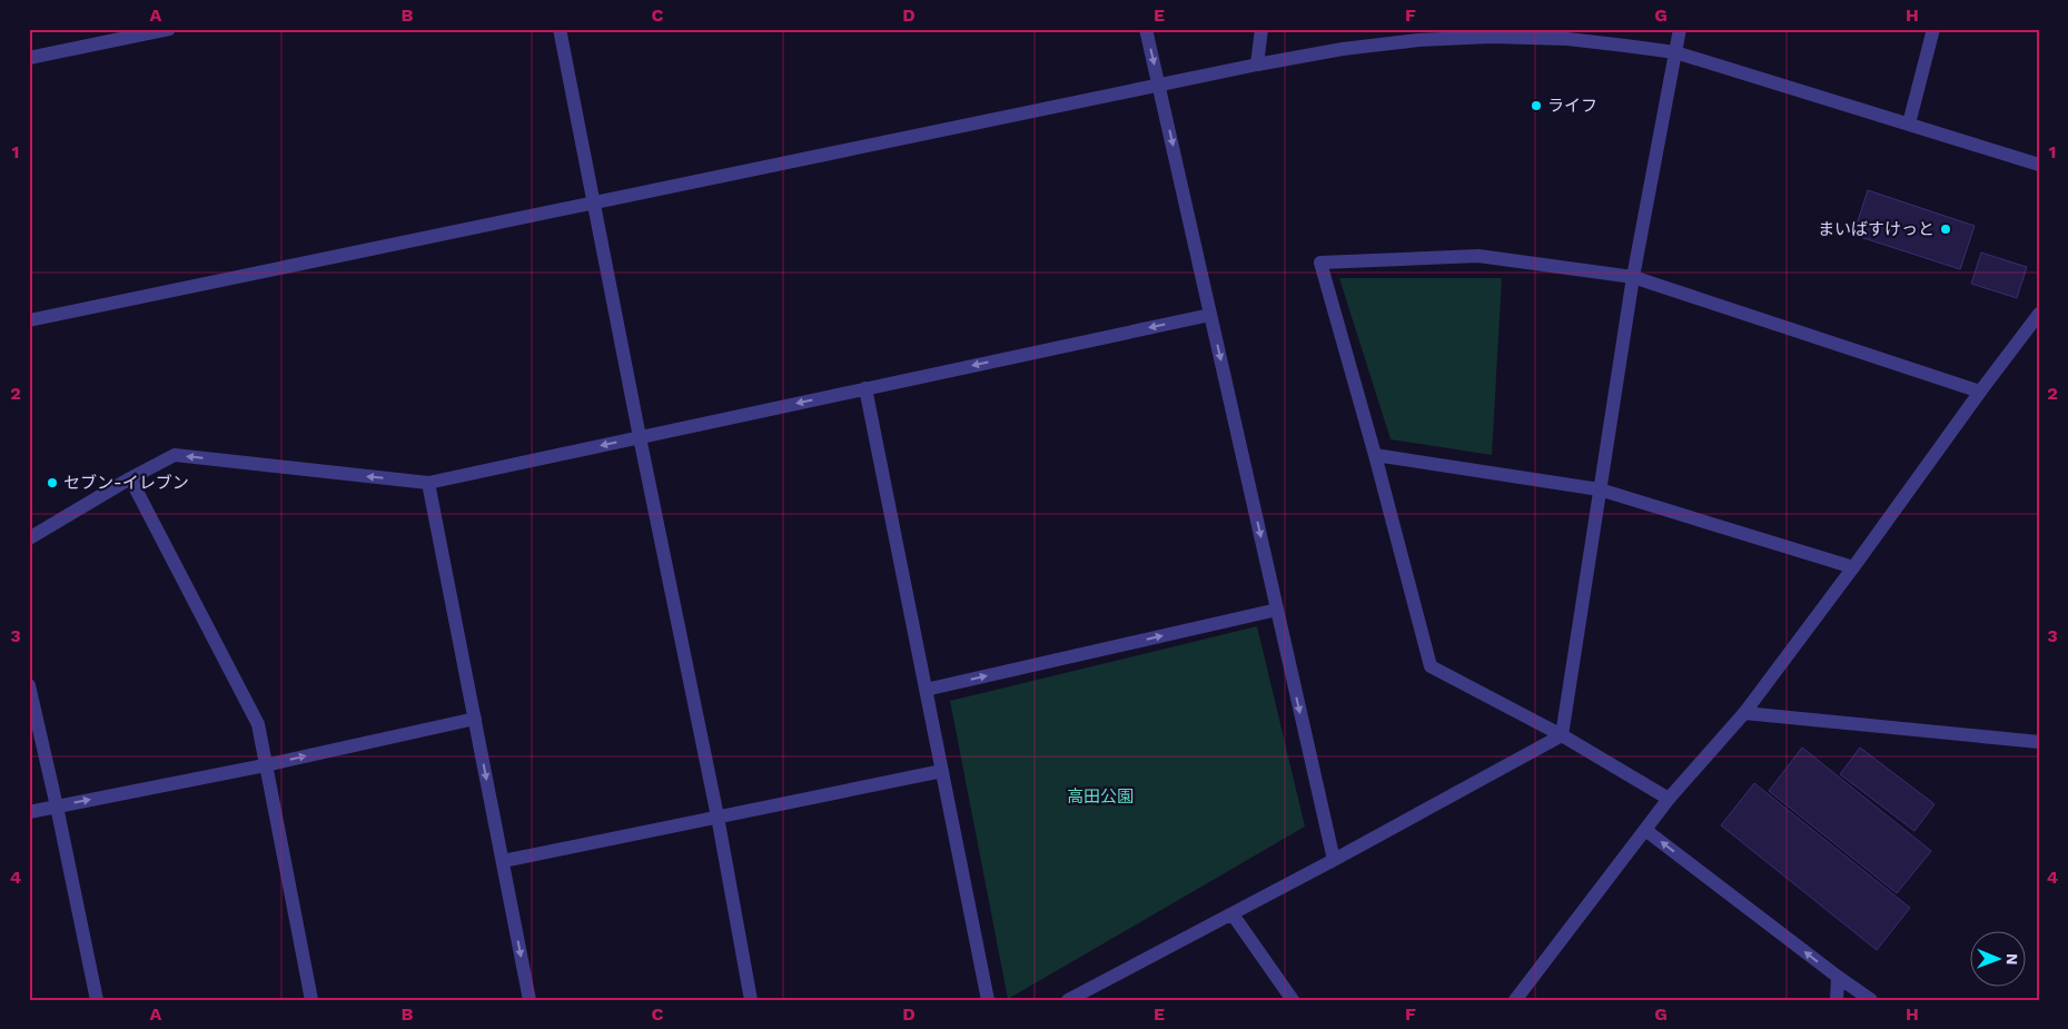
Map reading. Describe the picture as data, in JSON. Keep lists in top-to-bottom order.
{
  "parks": ["高田公園"],
  "places": ["ライフ", "まいばすけっと", "セブン-イレブン"],
  "north": "right",
  "grid": {
    "columns": [
      "A",
      "B",
      "C",
      "D",
      "E",
      "F",
      "G",
      "H"
    ],
    "rows": [
      "1",
      "2",
      "3",
      "4"
    ]
  }
}
